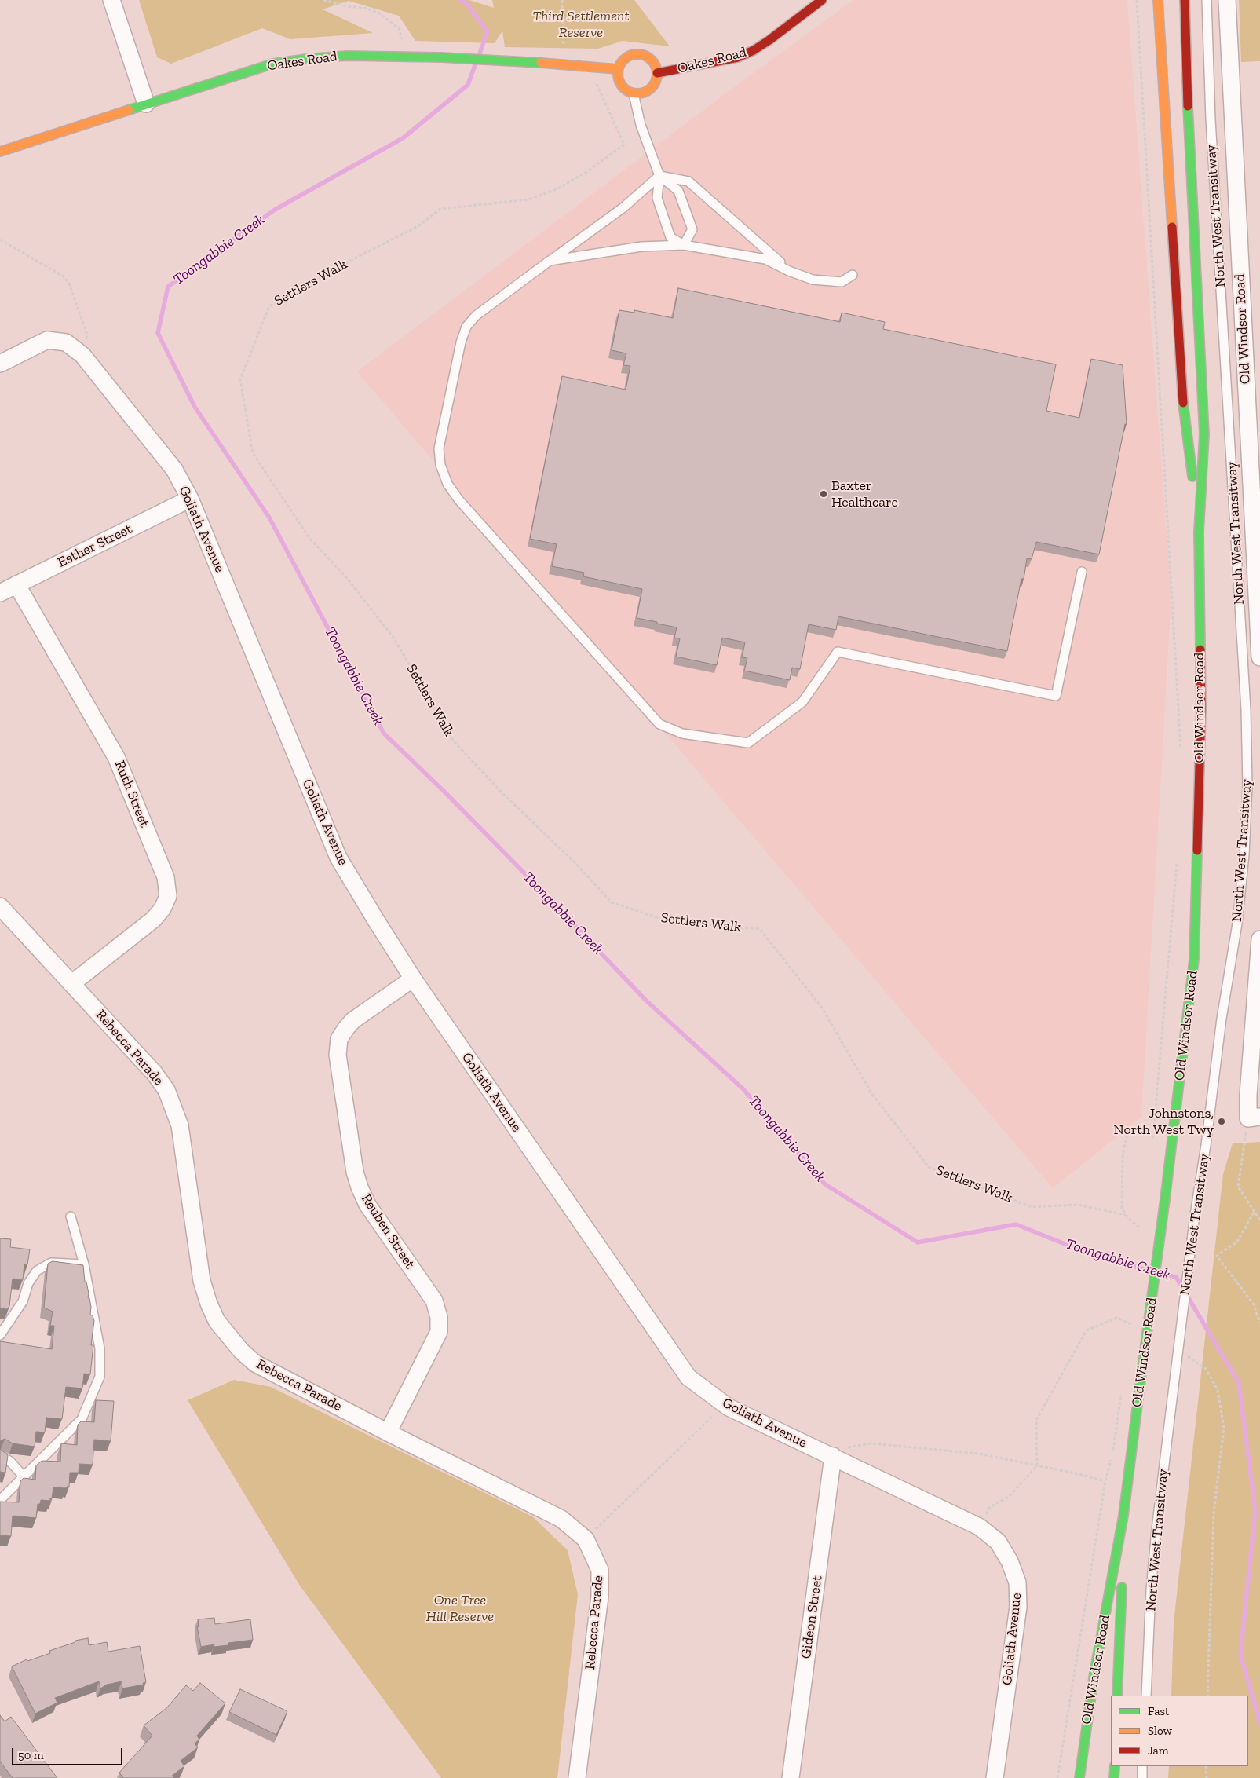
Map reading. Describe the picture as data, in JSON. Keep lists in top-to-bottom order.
{
  "streets": {
    "main road": ["Oakes Road", "Old Windsor Road"],
    "street": [
      "Goliath Avenue",
      "Esther Street",
      "Ruth Street",
      "Rebecca Parade",
      "Reuben Street",
      "Gideon Street"
    ],
    "lane": ["North West Transitway"],
    "path": ["Settlers Walk"]
  },
  "crossings": [
    ["Goliath Avenue", "Esther Street"],
    ["Goliath Avenue", "Reuben Street"],
    ["Goliath Avenue", "Gideon Street"],
    ["Esther Street", "Ruth Street"],
    ["Ruth Street", "Rebecca Parade"],
    ["Rebecca Parade", "Reuben Street"]
  ],
  "water": ["Toongabbie Creek"],
  "parks": ["Third Settlement Reserve", "One Tree Hill Reserve"],
  "places": ["Baxter Healthcare", "Johnstons, North West Twy"],
  "legend": ["Fast", "Slow", "Jam"],
  "scale_bar": "50 m"
}
